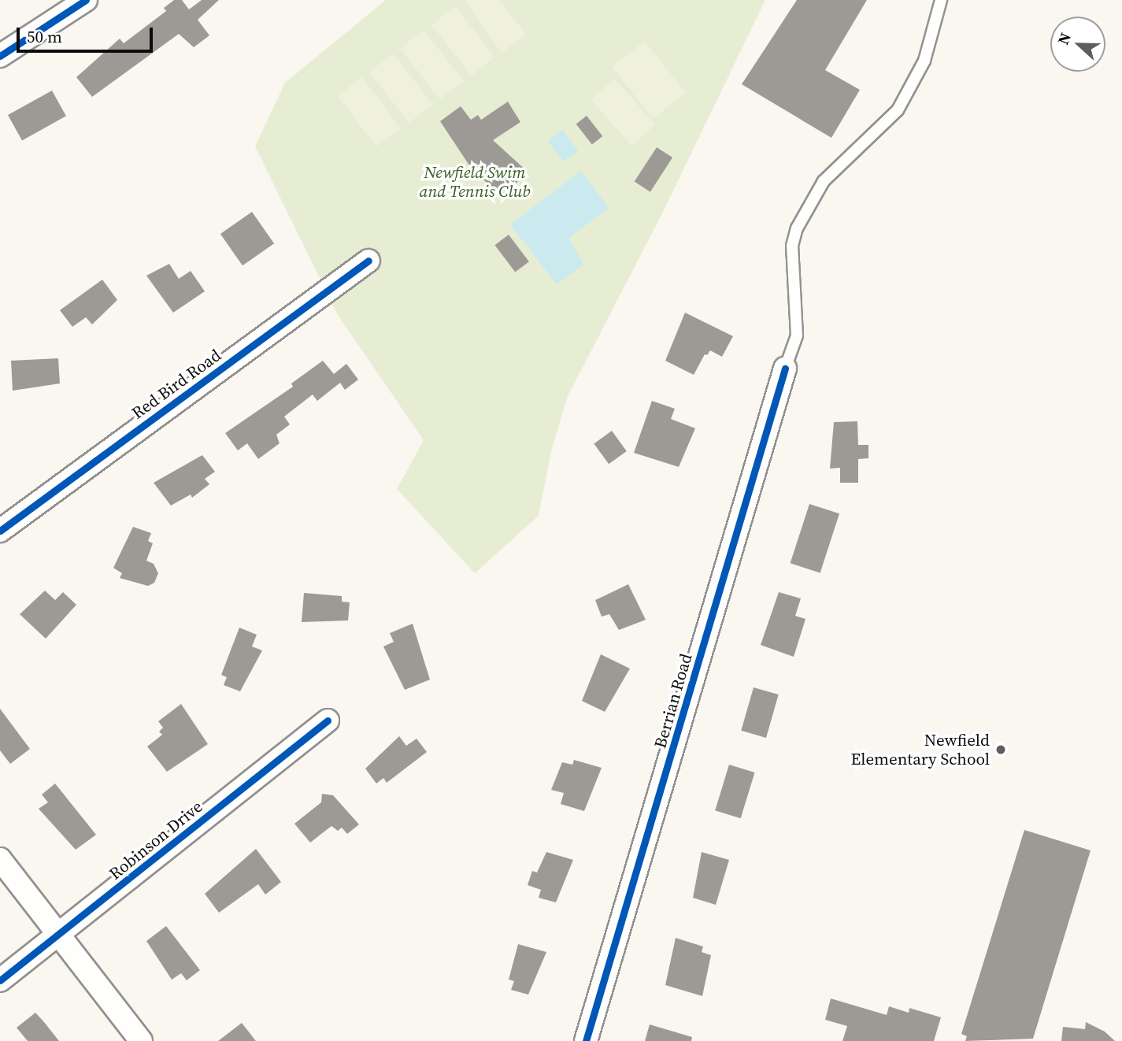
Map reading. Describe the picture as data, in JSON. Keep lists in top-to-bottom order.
{
  "streets": {
    "street": ["Red Bird Road", "Berrian Road", "Robinson Drive"]
  },
  "parks": ["Newfield Swim and Tennis Club"],
  "places": ["Newfield Elementary School"],
  "scale_bar": "50 m",
  "north": "left"
}
